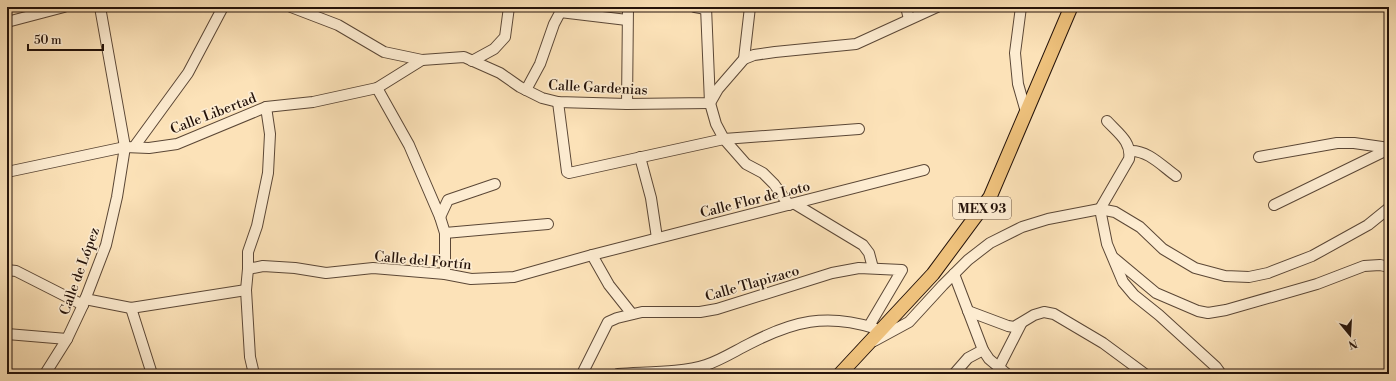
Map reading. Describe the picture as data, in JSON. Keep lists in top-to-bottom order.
{
  "streets": {
    "main road": ["MEX 93"],
    "street": [
      "Calle Gardenias",
      "Calle Libertad",
      "Calle Flor de Loto",
      "Calle del Fortín",
      "Calle de López",
      "Calle Tlapizaco"
    ]
  },
  "crossings": [
    ["Calle Gardenias", "Calle Libertad"],
    ["Calle Libertad", "Calle de López"],
    ["Calle Flor de Loto", "Calle del Fortín"]
  ],
  "scale_bar": "50 m",
  "north": "bottom"
}
